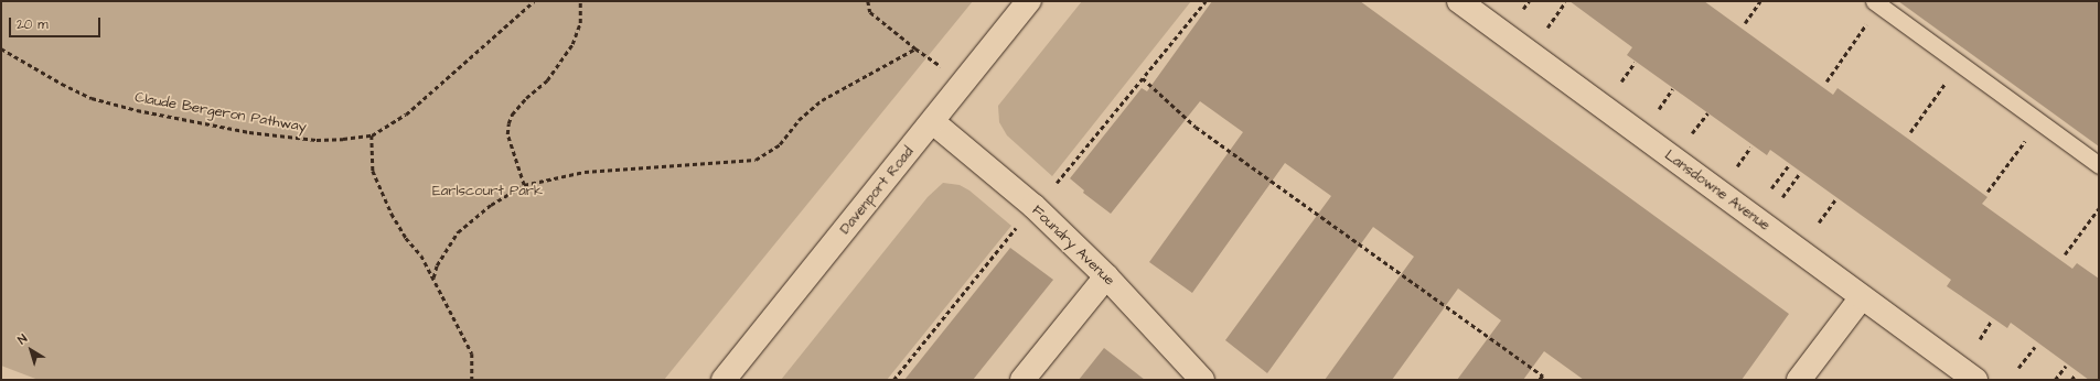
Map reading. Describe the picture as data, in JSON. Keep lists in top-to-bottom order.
{
  "streets": {
    "street": ["Davenport Road", "Lansdowne Avenue", "Foundry Avenue"],
    "path": ["Claude Bergeron Pathway"]
  },
  "crossings": [
    ["Davenport Road", "Foundry Avenue"]
  ],
  "parks": ["Earlscourt Park"],
  "scale_bar": "20 m",
  "north": "top left"
}
